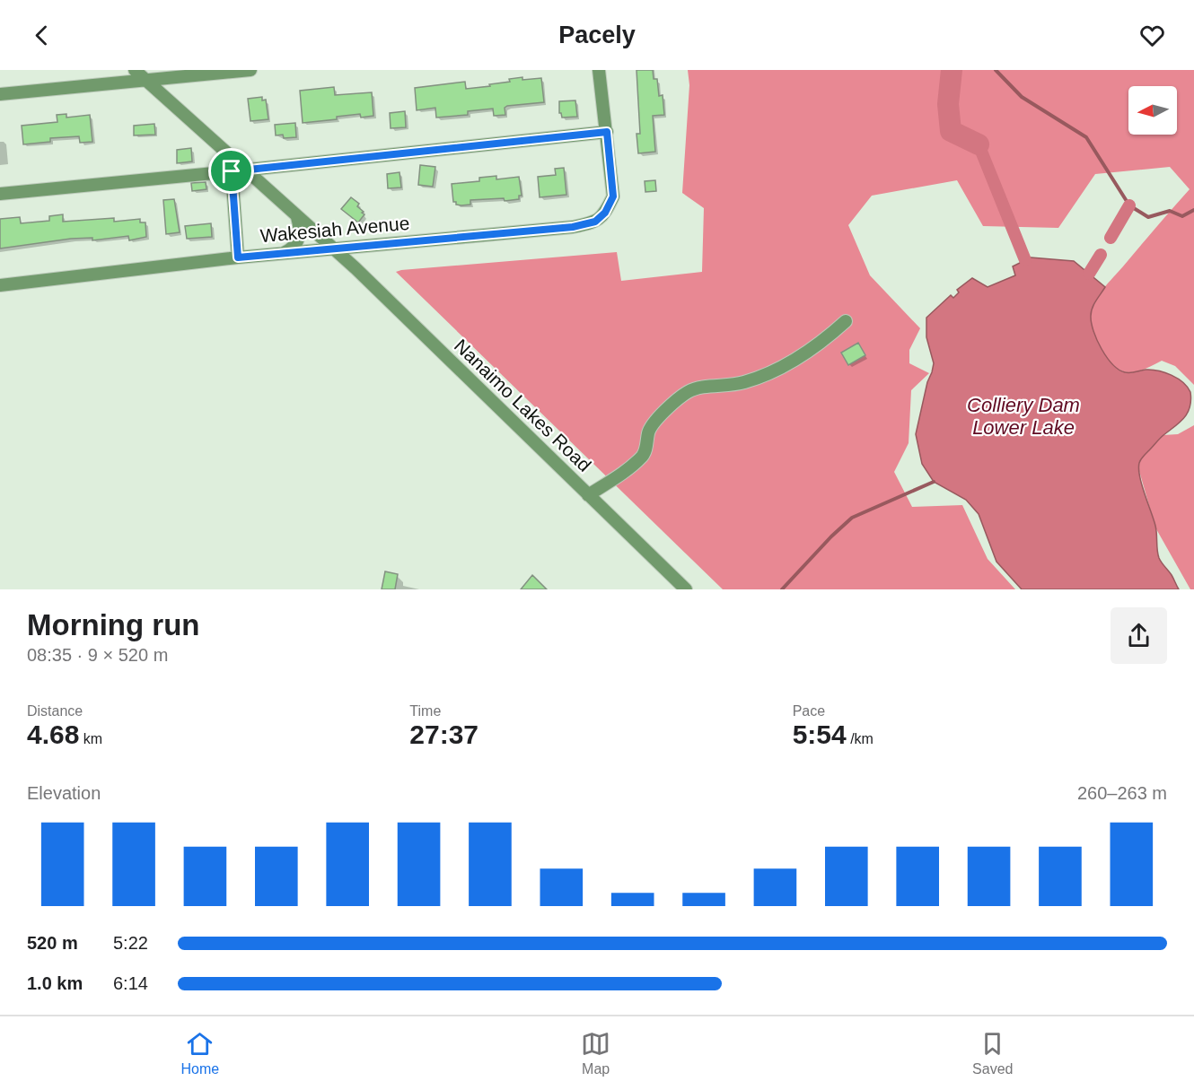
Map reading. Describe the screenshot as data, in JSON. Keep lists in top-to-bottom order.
{
  "streets": {
    "street": ["Wakesiah Avenue", "Nanaimo Lakes Road"]
  },
  "crossings": [
    ["Wakesiah Avenue", "Nanaimo Lakes Road"]
  ],
  "water": ["Colliery Dam Lower Lake"],
  "north": "left",
  "page": {
    "header": "Pacely",
    "heading": ["Morning run", "08:35 · 9 × 520 m"],
    "stats": [
      ["Distance", "4.68 km"],
      ["Time", "27:37"],
      ["Pace", "5:54 /km"]
    ],
    "chart": ["Elevation", "260–263 m"],
    "list": [
      {
        "name": "520 m",
        "note": "5:22"
      },
      {
        "name": "1.0 km",
        "note": "6:14"
      }
    ],
    "tabs": ["Home", "Map", "Saved"]
  }
}
